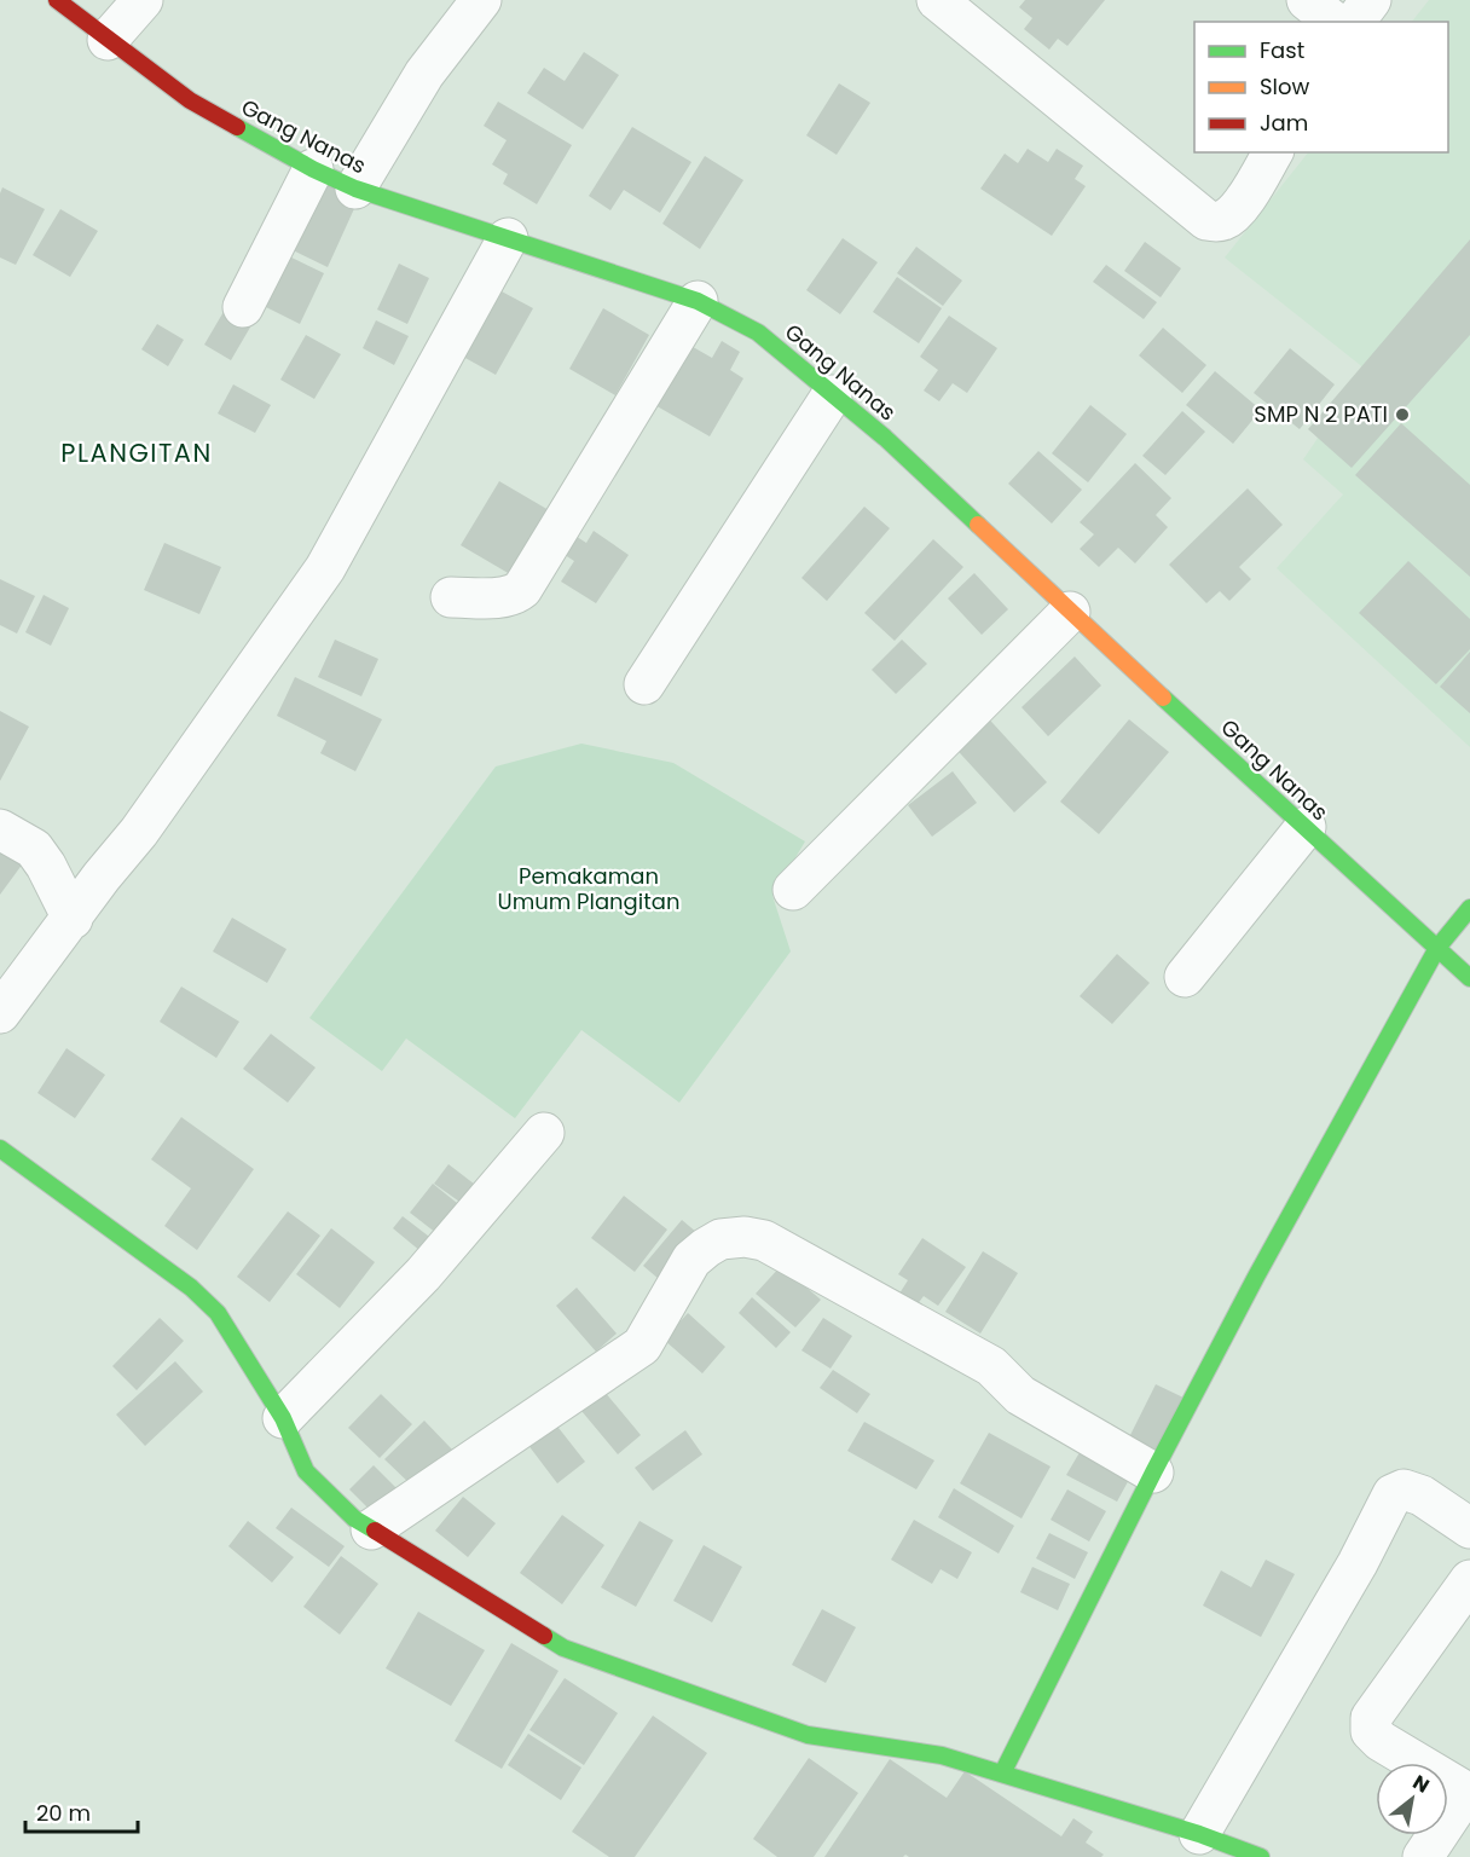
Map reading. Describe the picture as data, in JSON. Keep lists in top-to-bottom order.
{
  "streets": {
    "street": ["Gang Nanas"]
  },
  "districts": ["PLANGITAN"],
  "parks": ["Pemakaman Umum Plangitan"],
  "places": ["SMP N 2 PATI"],
  "legend": ["Fast", "Slow", "Jam"],
  "scale_bar": "20 m",
  "north": "top right"
}
